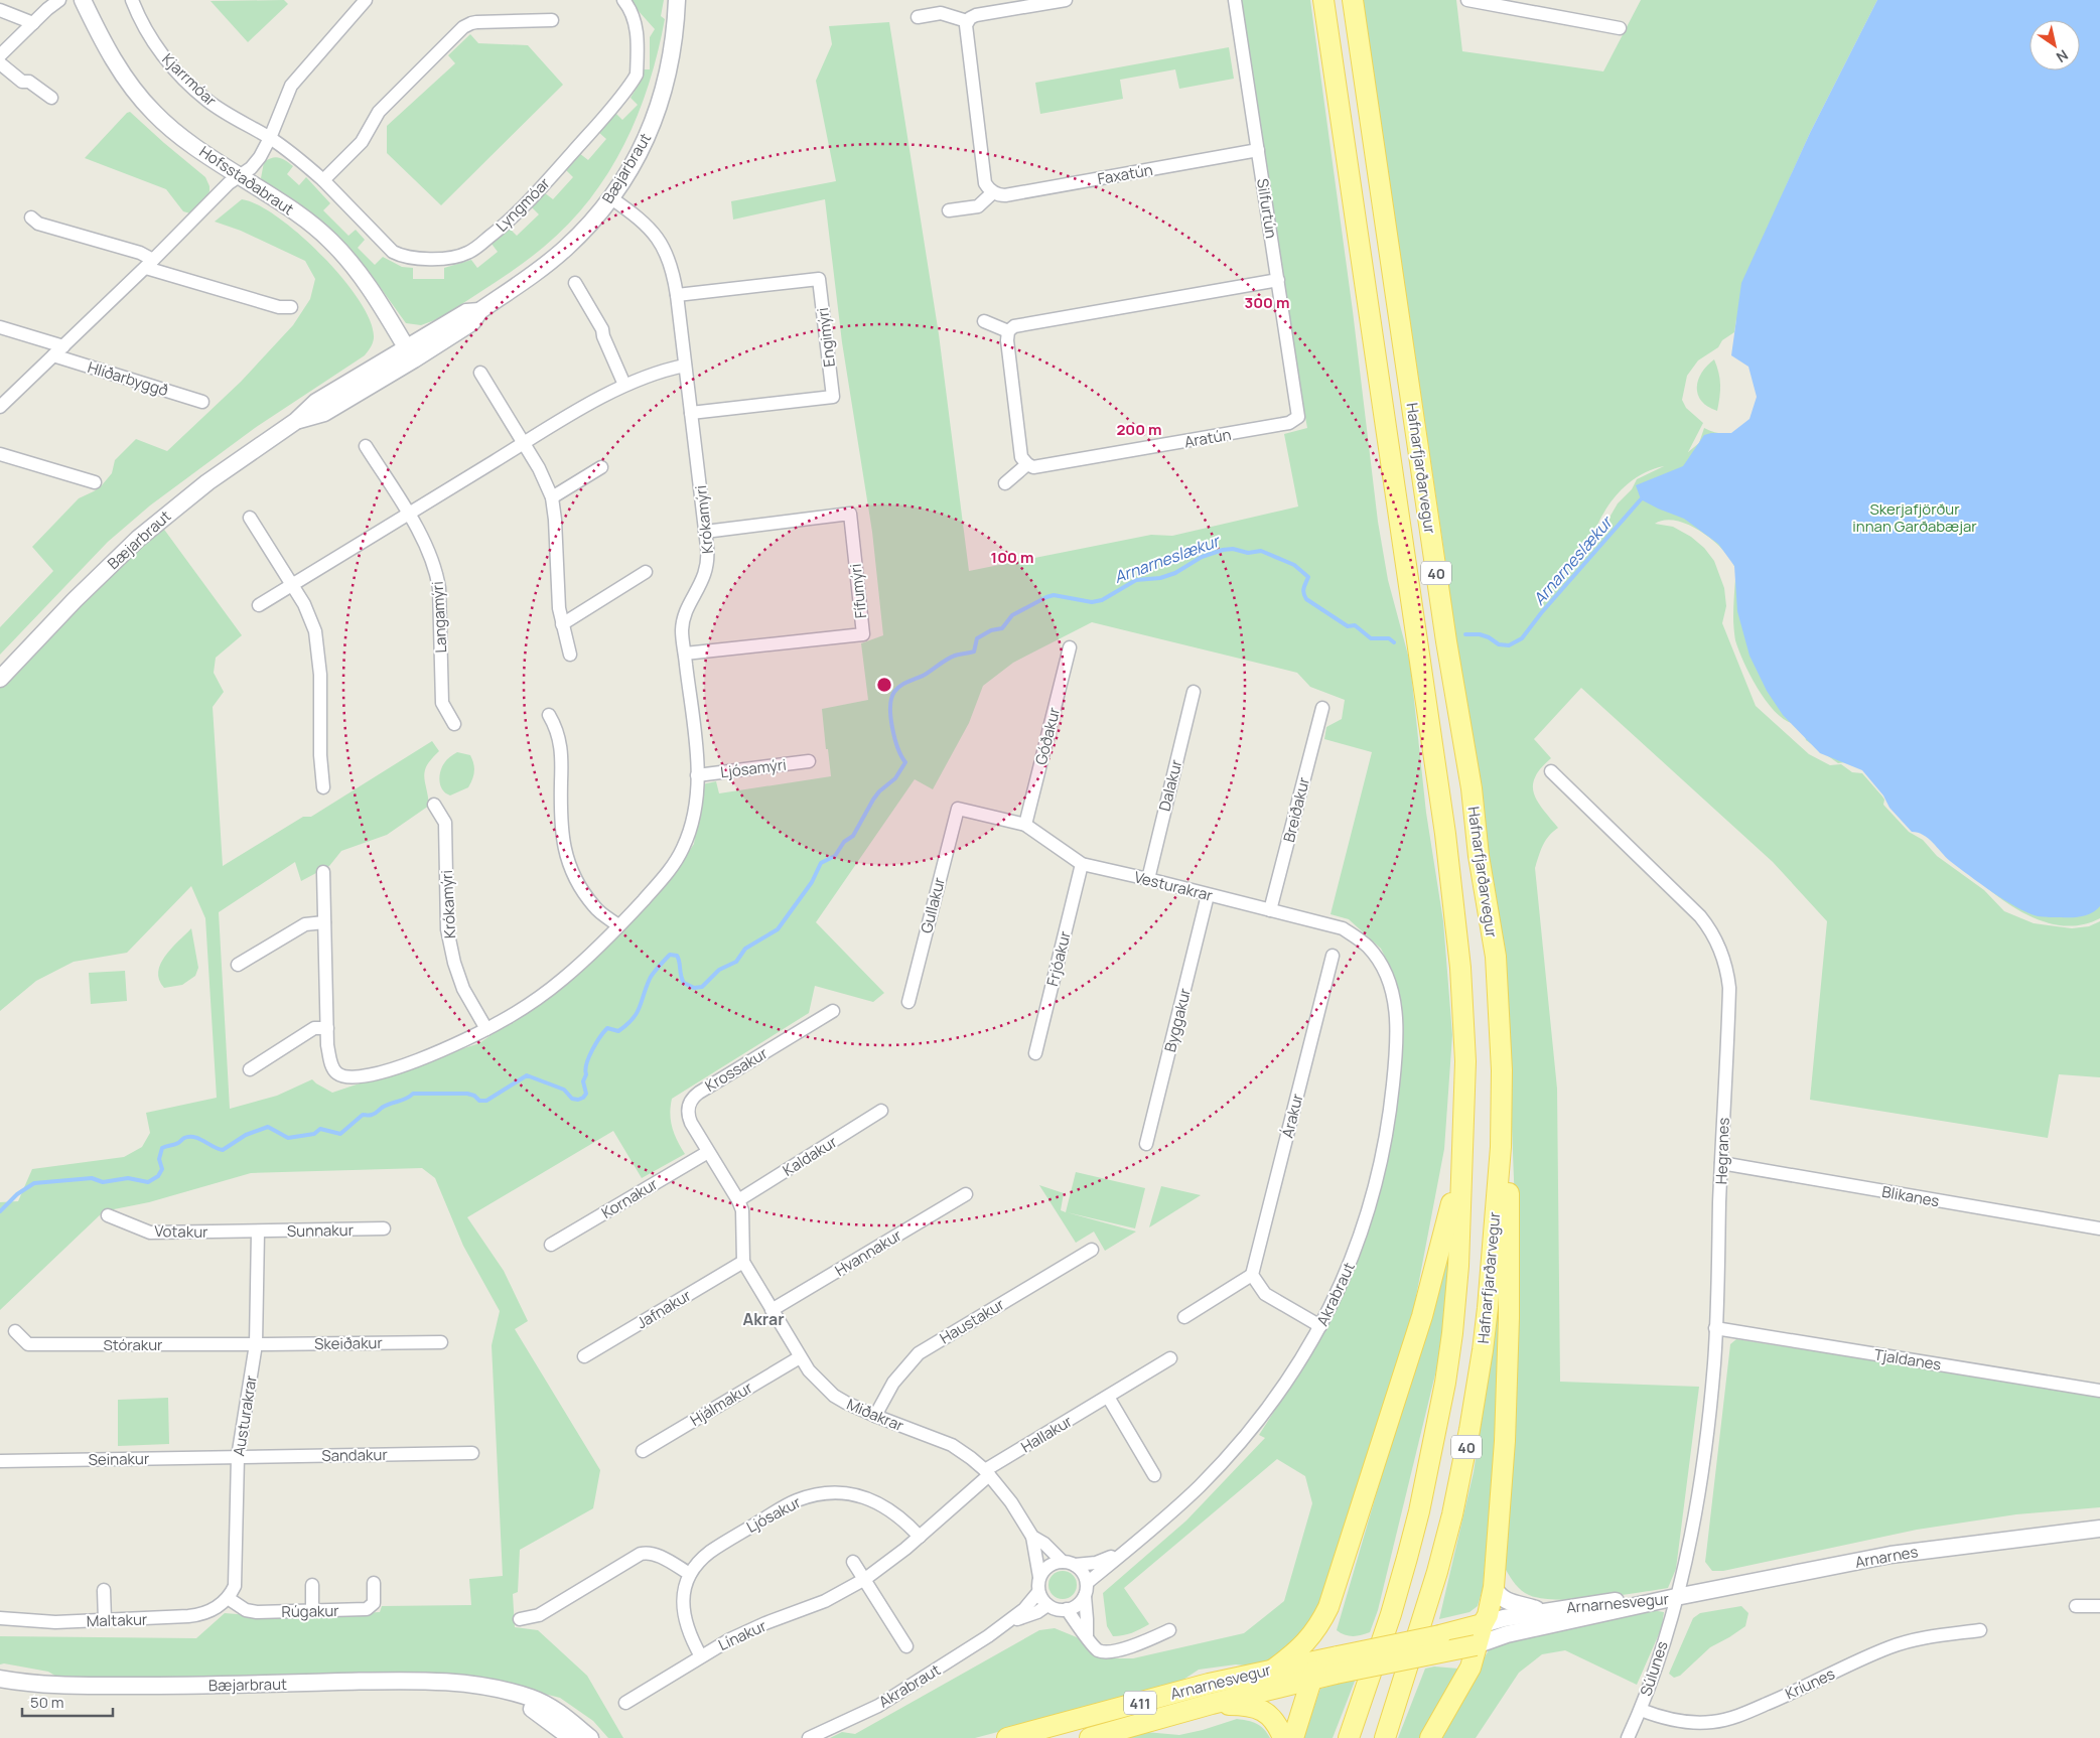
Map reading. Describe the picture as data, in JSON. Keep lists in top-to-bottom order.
{
  "streets": {
    "main road": [
      "Hafnarfjarðarvegur",
      "40",
      "Arnarnesvegur",
      "411"
    ],
    "street": [
      "Kjarrmóar",
      "Bæjarbraut",
      "Faxatún",
      "Hofsstaðabraut",
      "Lyngmóar",
      "Silfurtún",
      "Engimýri",
      "Hlíðarbyggð",
      "Aratún",
      "Krókamýri",
      "Fífumýri",
      "Langamýri",
      "Góðakur",
      "Ljósamýri",
      "Dalakur",
      "Breiðakur",
      "Vesturakrar",
      "Gullakur",
      "Frjóakur",
      "Byggakur",
      "Krossakur",
      "Árakur",
      "Hegranes",
      "Kaldakur",
      "Blikanes",
      "Kornakur",
      "Sunnakur",
      "Votakur",
      "Hvannakur",
      "Akrabraut",
      "Jafnakur",
      "Haustakur",
      "Skeiðakur",
      "Stórakur",
      "Tjaldanes",
      "Hjálmakur",
      "Miðakrar",
      "Austurakrar",
      "Hallakur",
      "Sandakur",
      "Seinakur",
      "Ljósakur",
      "Arnarnes",
      "Rúgakur",
      "Maltakur",
      "Línakur",
      "Súlunes",
      "Kríunes"
    ]
  },
  "crossings": [
    ["Kjarrmóar", "Lyngmóar"],
    ["Bæjarbraut", "Hofsstaðabraut"],
    ["Bæjarbraut", "Krókamýri"],
    ["Faxatún", "Silfurtún"],
    ["Silfurtún", "Aratún"],
    ["Engimýri", "Krókamýri"],
    ["Krókamýri", "Fífumýri"],
    ["Krókamýri", "Ljósamýri"],
    ["Góðakur", "Vesturakrar"],
    ["Dalakur", "Vesturakrar"],
    ["Breiðakur", "Vesturakrar"],
    ["Vesturakrar", "Gullakur"],
    ["Vesturakrar", "Frjóakur"],
    ["Vesturakrar", "Byggakur"],
    ["Vesturakrar", "Akrabraut"],
    ["Krossakur", "Kornakur"],
    ["Krossakur", "Miðakrar"],
    ["Hegranes", "Blikanes"],
    ["Hegranes", "Tjaldanes"],
    ["Hegranes", "Arnarnes"],
    ["Hegranes", "Arnarnesvegur"],
    ["Hegranes", "Súlunes"],
    ["Kaldakur", "Miðakrar"],
    ["Kornakur", "Miðakrar"],
    ["Sunnakur", "Votakur"],
    ["Sunnakur", "Austurakrar"],
    ["Votakur", "Austurakrar"],
    ["Hvannakur", "Miðakrar"],
    ["Akrabraut", "Miðakrar"],
    ["Jafnakur", "Miðakrar"],
    ["Haustakur", "Miðakrar"],
    ["Skeiðakur", "Stórakur"],
    ["Skeiðakur", "Austurakrar"],
    ["Stórakur", "Austurakrar"],
    ["Hjálmakur", "Miðakrar"],
    ["Miðakrar", "Hallakur"],
    ["Miðakrar", "Línakur"],
    ["Austurakrar", "Sandakur"],
    ["Austurakrar", "Seinakur"],
    ["Austurakrar", "Rúgakur"],
    ["Austurakrar", "Maltakur"],
    ["Hallakur", "Línakur"],
    ["Sandakur", "Seinakur"],
    ["Ljósakur", "Línakur"],
    ["Arnarnes", "Arnarnesvegur"],
    ["Arnarnes", "Súlunes"],
    ["Arnarnesvegur", "Súlunes"],
    ["Rúgakur", "Maltakur"],
    ["Súlunes", "Kríunes"]
  ],
  "districts": ["Akrar"],
  "water": ["Arnarneslækur"],
  "parks": ["Skerjafjörður innan Garðabæjar"],
  "scale_bar": "50 m",
  "north": "bottom right",
  "rings": ["300 m", "200 m", "100 m"]
}
